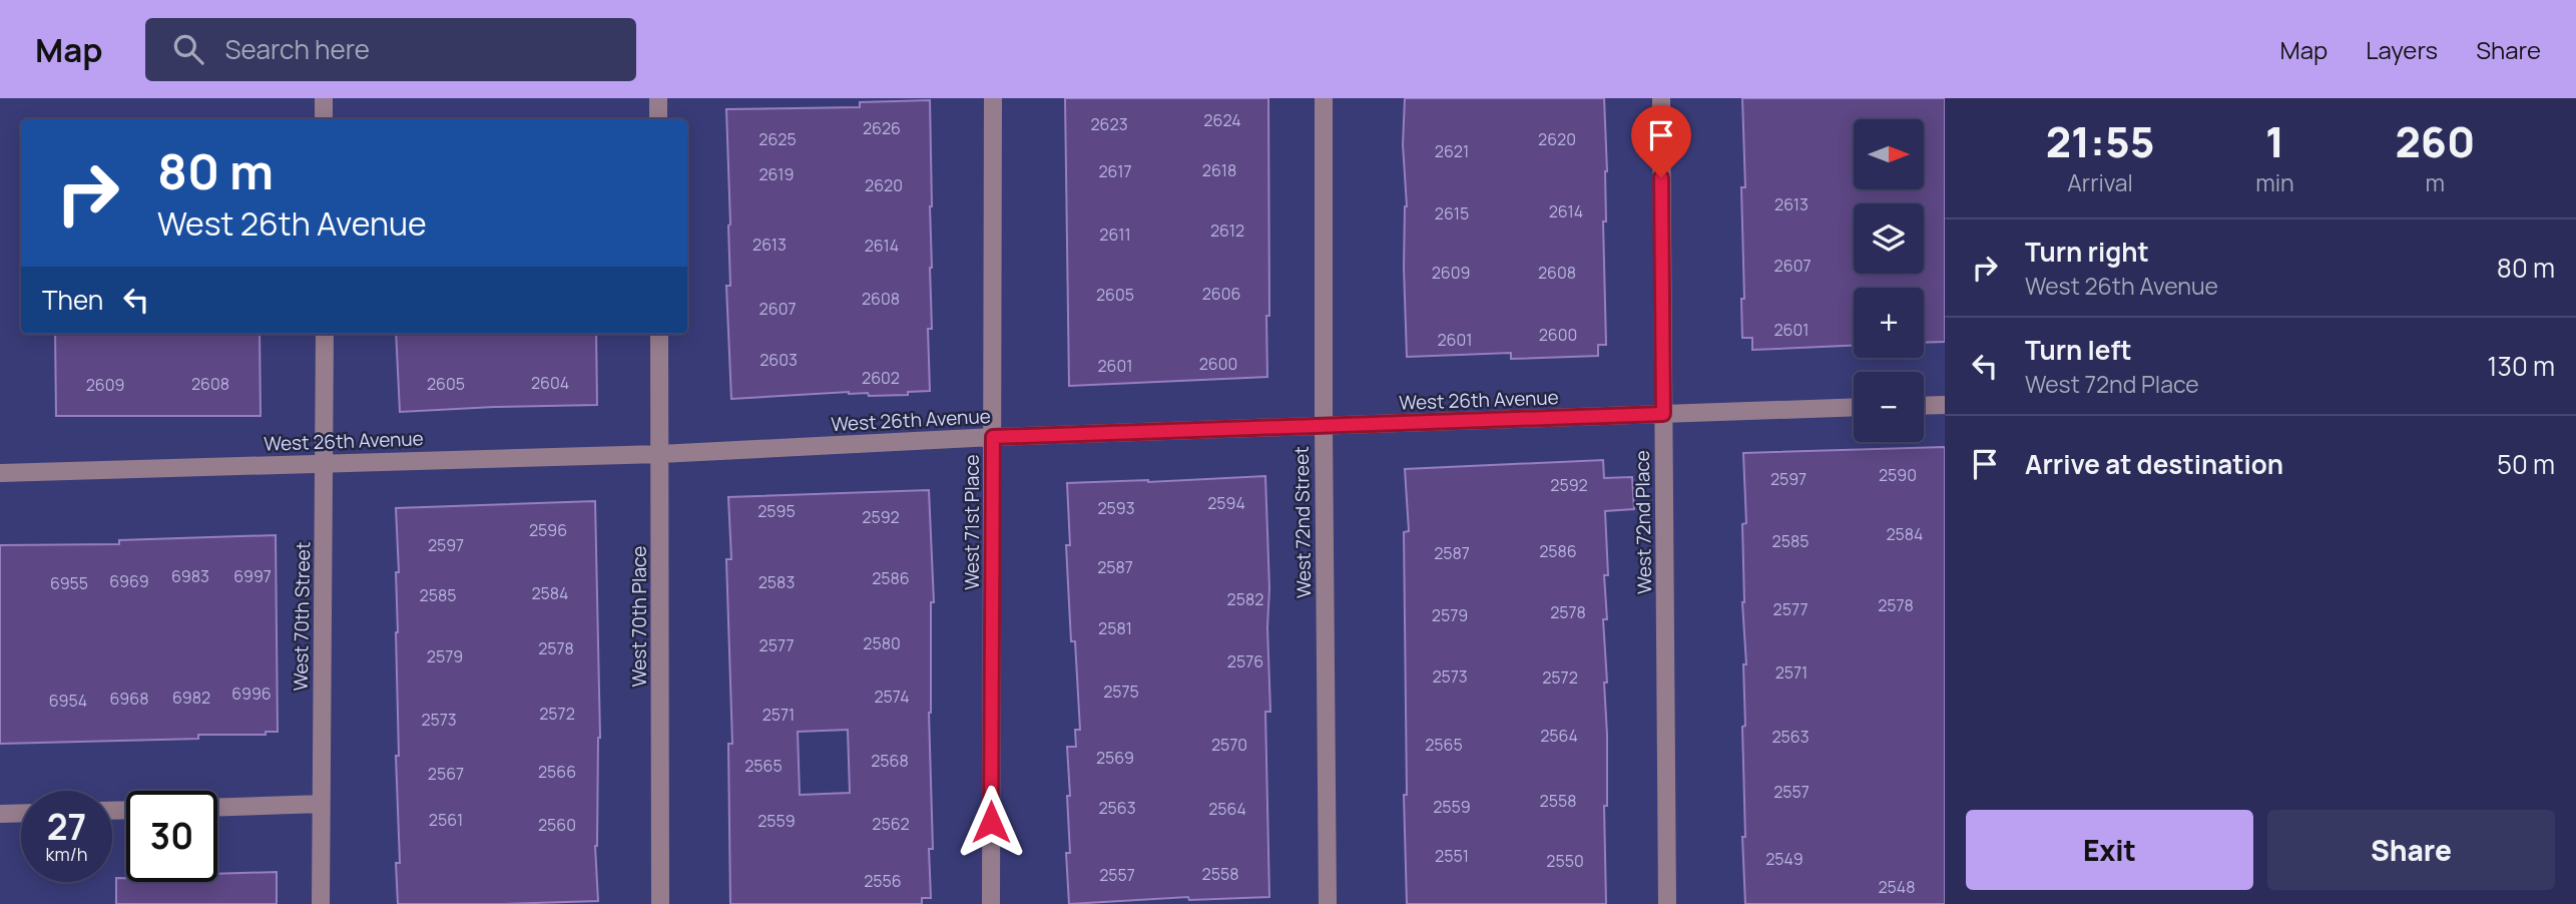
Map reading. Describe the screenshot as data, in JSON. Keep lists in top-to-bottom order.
{
  "streets": {
    "street": [
      "West 26th Avenue",
      "West 71st Place",
      "West 72nd Street",
      "West 72nd Place",
      "West 70th Street",
      "West 70th Place"
    ]
  },
  "crossings": [
    ["West 26th Avenue", "West 71st Place"],
    ["West 26th Avenue", "West 72nd Street"],
    ["West 26th Avenue", "West 72nd Place"],
    ["West 26th Avenue", "West 70th Street"],
    ["West 26th Avenue", "West 70th Place"]
  ],
  "house_numbers": [
    "2624",
    "2623",
    "2626",
    "2625",
    "2620",
    "2621",
    "2618",
    "2617",
    "2619",
    "2620",
    "2613",
    "2614",
    "2615",
    "2612",
    "2611",
    "2613",
    "2614",
    "2607",
    "2609",
    "2608",
    "2606",
    "2605",
    "2608",
    "2607",
    "2601",
    "2600",
    "2601",
    "2603",
    "2600",
    "2601",
    "2602",
    "2604",
    "2608",
    "2605",
    "2609",
    "2590",
    "2597",
    "2592",
    "2594",
    "2593",
    "2595",
    "2592",
    "2596",
    "2584",
    "2585",
    "2597",
    "2586",
    "2587",
    "2587",
    "6983",
    "6997",
    "2586",
    "6969",
    "2583",
    "6955",
    "2584",
    "2585",
    "2582",
    "2578",
    "2577",
    "2578",
    "2579",
    "2581",
    "2580",
    "2577",
    "2578",
    "2579",
    "2576",
    "2571",
    "2573",
    "2572",
    "2575",
    "6996",
    "2574",
    "6982",
    "6968",
    "6954",
    "2572",
    "2571",
    "2573",
    "2564",
    "2563",
    "2570",
    "2565",
    "2569",
    "2568",
    "2565",
    "2566",
    "2567",
    "2557",
    "2558",
    "2559",
    "2563",
    "2564",
    "2561",
    "2559",
    "2562",
    "2560",
    "2551",
    "2549",
    "2550",
    "2558",
    "2557",
    "2556",
    "2548"
  ],
  "north": "right",
  "page": {
    "header": "Map",
    "search": "Search here",
    "nav": ["Map", "Layers", "Share"],
    "eta": [
      "21:55",
      "Arrival",
      "1",
      "min",
      "260",
      "m"
    ],
    "map_buttons": ["+", "−"],
    "turn": ["80 m", "West 26th Avenue"],
    "list": [
      {
        "name": "Turn right",
        "note": "West 26th Avenue",
        "value": "80 m"
      },
      {
        "name": "Turn left",
        "note": "West 72nd Place",
        "value": "130 m"
      },
      {
        "name": "Arrive at destination",
        "value": "50 m"
      }
    ],
    "then": "Then",
    "speed": "27 km/h",
    "limit": "30",
    "buttons": ["Exit", "Share"]
  }
}
